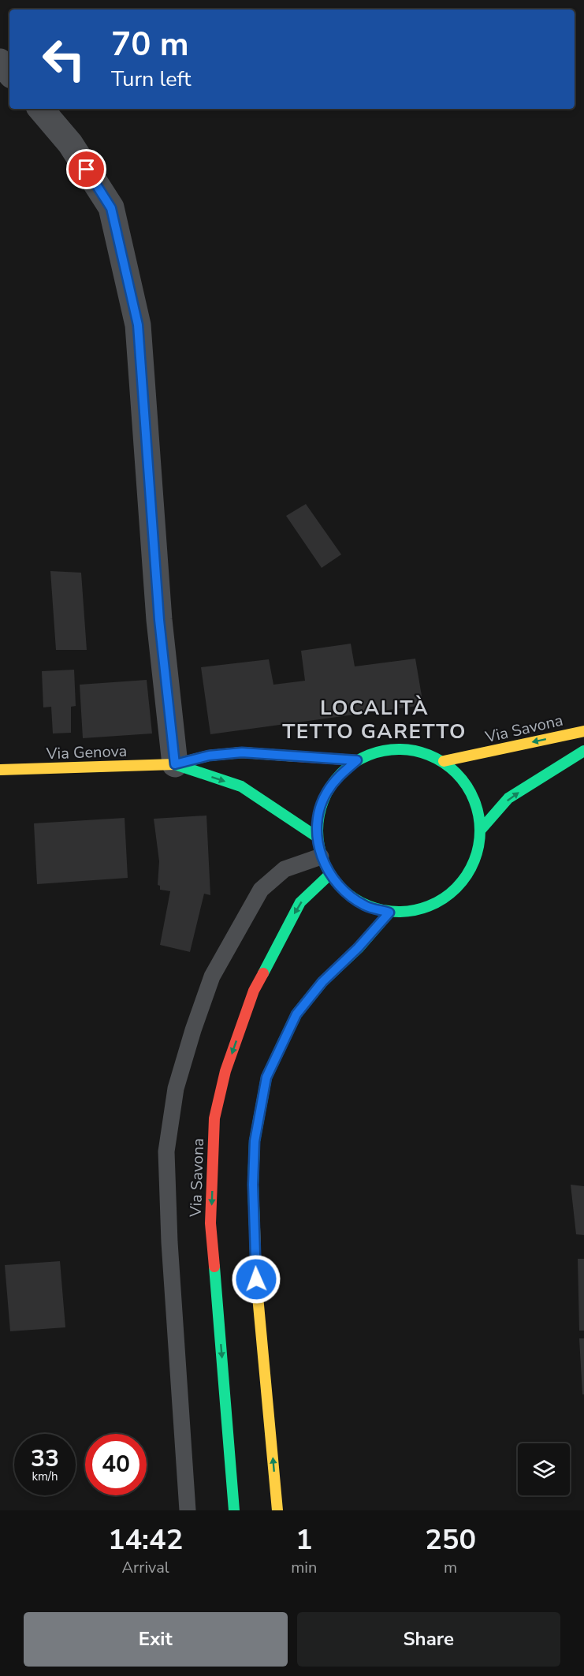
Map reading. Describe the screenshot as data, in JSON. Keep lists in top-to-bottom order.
{
  "streets": {
    "main road": ["Via Savona", "Via Genova"]
  },
  "crossings": [
    ["Via Savona", "Via Genova"]
  ],
  "districts": ["LOCALITÀ TETTO GARETTO"],
  "page": {
    "turn": ["70 m", "Turn left"],
    "speed": "33 km/h",
    "limit": "40",
    "eta": [
      "14:42",
      "Arrival",
      "1",
      "min",
      "250",
      "m"
    ],
    "buttons": ["Exit", "Share"]
  }
}
